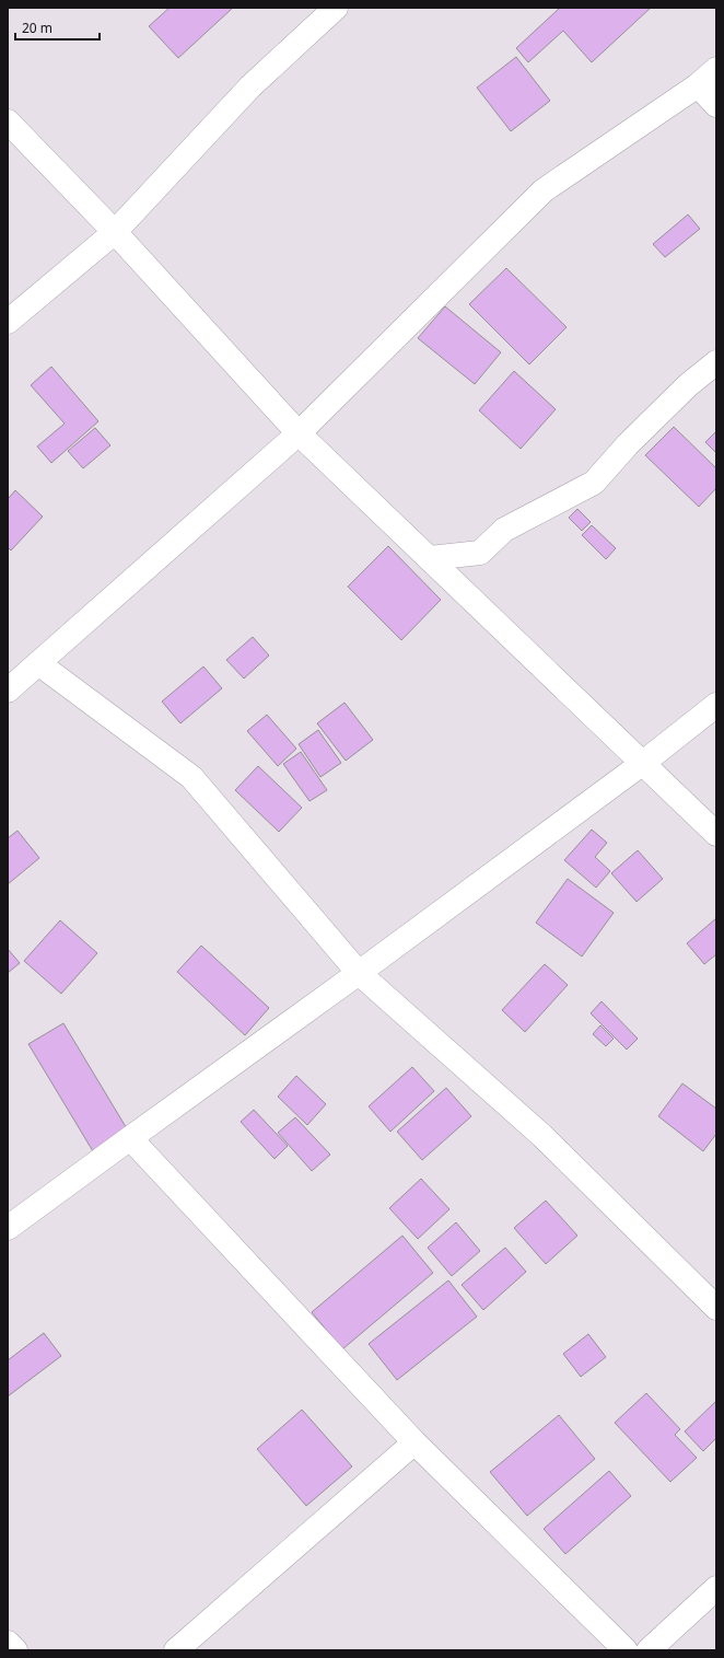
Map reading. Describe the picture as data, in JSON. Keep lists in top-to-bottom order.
{
  "scale_bar": "20 m"
}
